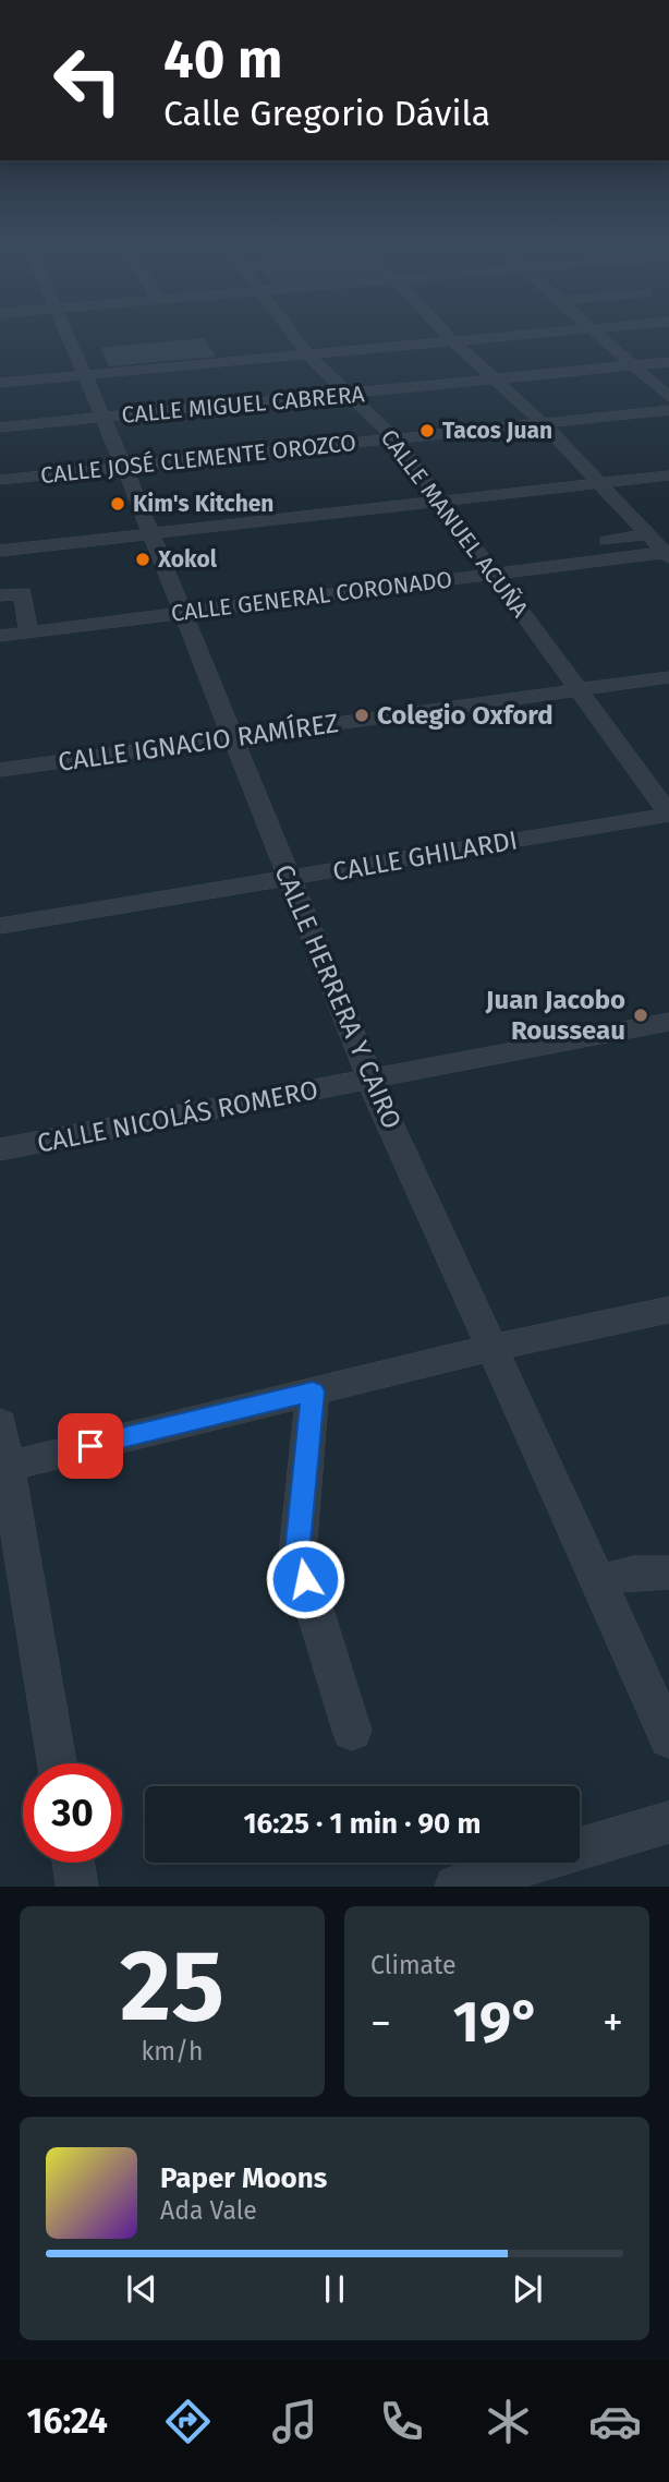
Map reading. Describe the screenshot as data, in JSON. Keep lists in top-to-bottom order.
{
  "streets": {
    "street": [
      "CALLE MIGUEL CABRERA",
      "CALLE JOSÉ CLEMENTE OROZCO",
      "CALLE MANUEL ACUÑA",
      "CALLE GENERAL CORONADO",
      "CALLE IGNACIO RAMÍREZ",
      "CALLE GHILARDI",
      "CALLE HERRERA Y CAIRO",
      "CALLE NICOLÁS ROMERO"
    ]
  },
  "crossings": [
    ["CALLE MIGUEL CABRERA", "CALLE MANUEL ACUÑA"],
    ["CALLE MIGUEL CABRERA", "CALLE HERRERA Y CAIRO"],
    ["CALLE JOSÉ CLEMENTE OROZCO", "CALLE MANUEL ACUÑA"],
    ["CALLE JOSÉ CLEMENTE OROZCO", "CALLE HERRERA Y CAIRO"],
    ["CALLE MANUEL ACUÑA", "CALLE GENERAL CORONADO"],
    ["CALLE MANUEL ACUÑA", "CALLE IGNACIO RAMÍREZ"],
    ["CALLE MANUEL ACUÑA", "CALLE GHILARDI"],
    ["CALLE GENERAL CORONADO", "CALLE HERRERA Y CAIRO"],
    ["CALLE IGNACIO RAMÍREZ", "CALLE HERRERA Y CAIRO"],
    ["CALLE GHILARDI", "CALLE HERRERA Y CAIRO"],
    ["CALLE HERRERA Y CAIRO", "CALLE NICOLÁS ROMERO"]
  ],
  "places": [
    "Tacos Juan",
    "Kim's Kitchen",
    "Xokol",
    "Colegio Oxford",
    "Juan Jacobo Rousseau"
  ],
  "page": {
    "turn": ["40 m", "Calle Gregorio Dávila"],
    "limit": "30",
    "trip": "16:25 · 1 min · 90 m",
    "tile": [
      ["25", "km/h"],
      "Climate"
    ],
    "heat": ["−", "19°", "+"],
    "song": ["Paper Moons", "Ada Vale"],
    "tabs": "16:24"
  }
}
